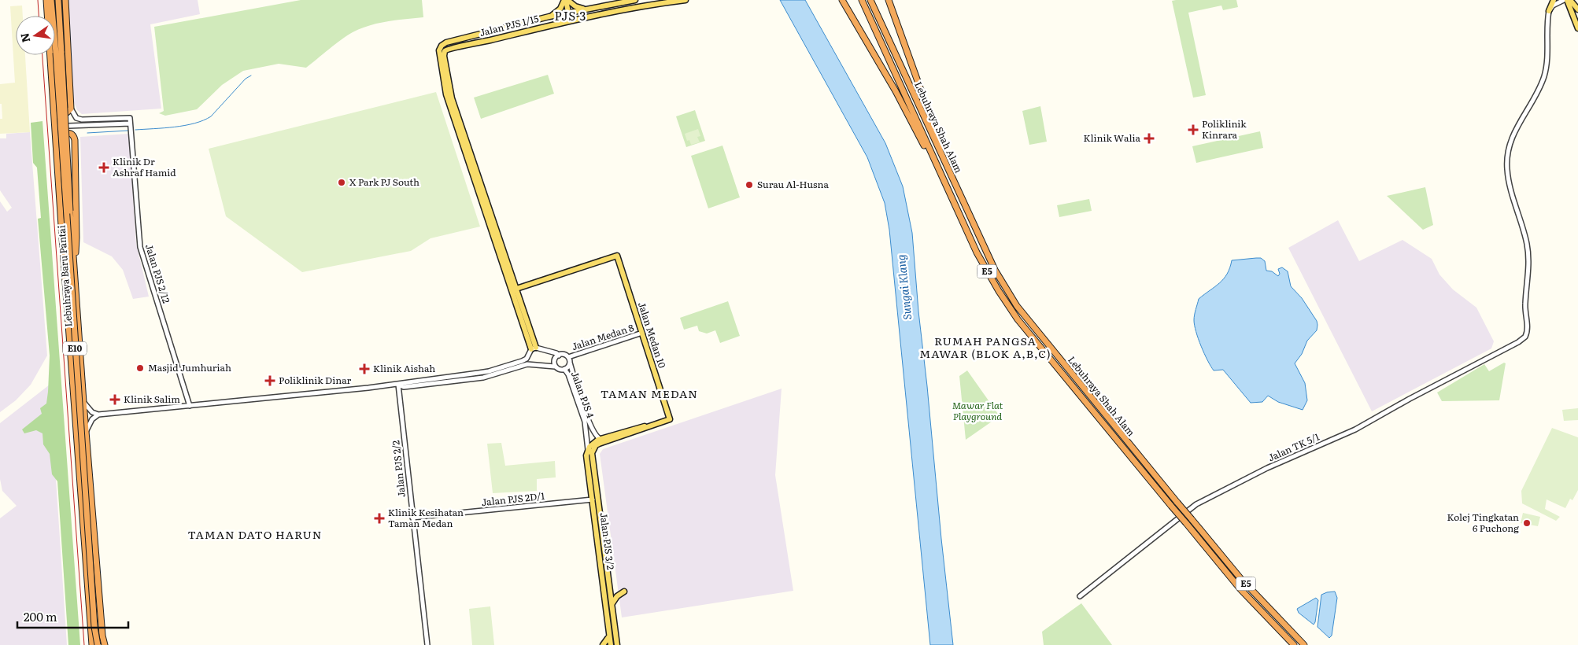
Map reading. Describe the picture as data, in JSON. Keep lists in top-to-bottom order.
{
  "streets": {
    "highway": [
      "Lebuhraya Shah Alam",
      "E5",
      "Lebuhraya Baru Pantai",
      "E10"
    ],
    "main road": ["Jalan PJS 1/15", "Jalan Medan 10", "Jalan PJS 3/2"],
    "street": [
      "Jalan PJS 2/12",
      "Jalan Medan 8",
      "Jalan PJS 4",
      "Jalan TK 5/1",
      "Jalan PJS 2/2",
      "Jalan PJS 2D/1"
    ]
  },
  "crossings": [
    ["Jalan Medan 10", "Jalan Medan 8"],
    ["Jalan Medan 8", "Jalan PJS 4"],
    ["Jalan PJS 4", "Jalan PJS 3/2"],
    ["Jalan PJS 2/2", "Jalan PJS 2D/1"],
    ["Jalan PJS 2D/1", "Jalan PJS 3/2"]
  ],
  "districts": [
    "PJS 3",
    "RUMAH PANGSA MAWAR (BLOK A,B,C)",
    "TAMAN MEDAN",
    "TAMAN DATO HARUN"
  ],
  "water": ["Sungai Klang"],
  "parks": ["Mawar Flat Playground"],
  "places": {
    "health": [
      "Poliklinik Kinrara",
      "Klinik Walia",
      "Klinik Dr Ashraf Hamid",
      "Klinik Aishah",
      "Poliklinik Dinar",
      "Klinik Salim",
      "Klinik Kesihatan Taman Medan"
    ],
    "other": [
      "X Park PJ South",
      "Surau Al-Husna",
      "Masjid Jumhuriah",
      "Kolej Tingkatan 6 Puchong"
    ]
  },
  "scale_bar": "200 m",
  "north": "left"
}
